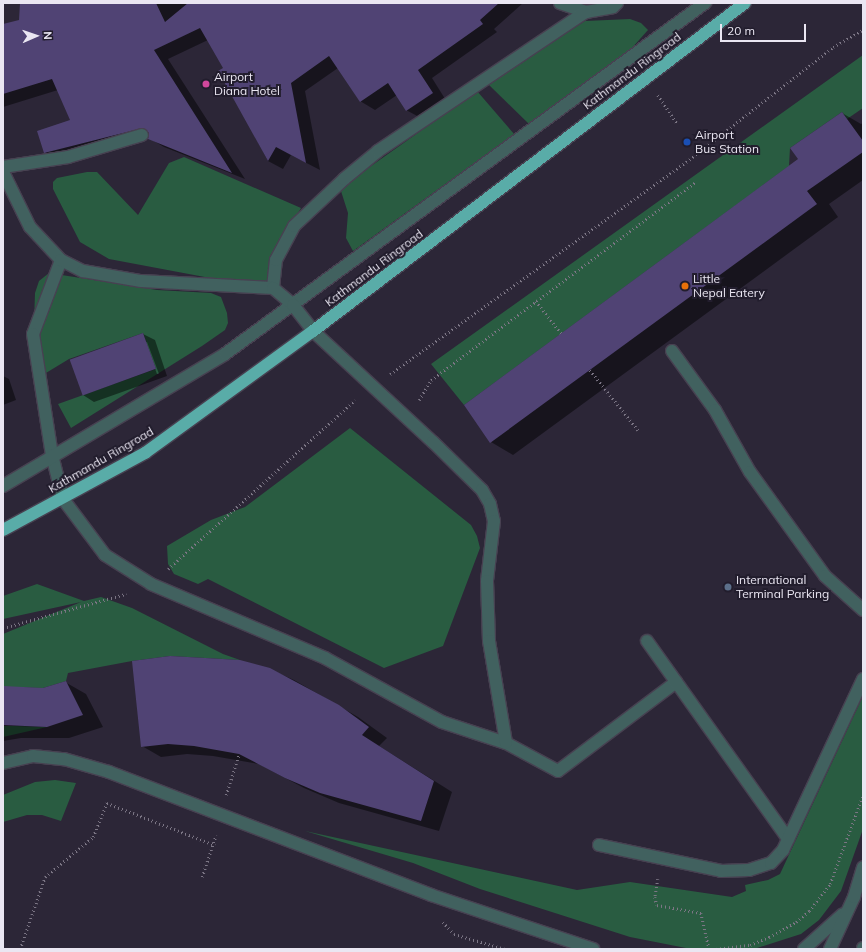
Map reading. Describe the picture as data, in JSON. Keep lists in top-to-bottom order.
{
  "streets": {
    "highway": ["Kathmandu Ringroad"]
  },
  "places": [
    "Airport Diana Hotel",
    "Airport Bus Station",
    "Little Nepal Eatery",
    "International Terminal Parking"
  ],
  "scale_bar": "20 m",
  "north": "right"
}
